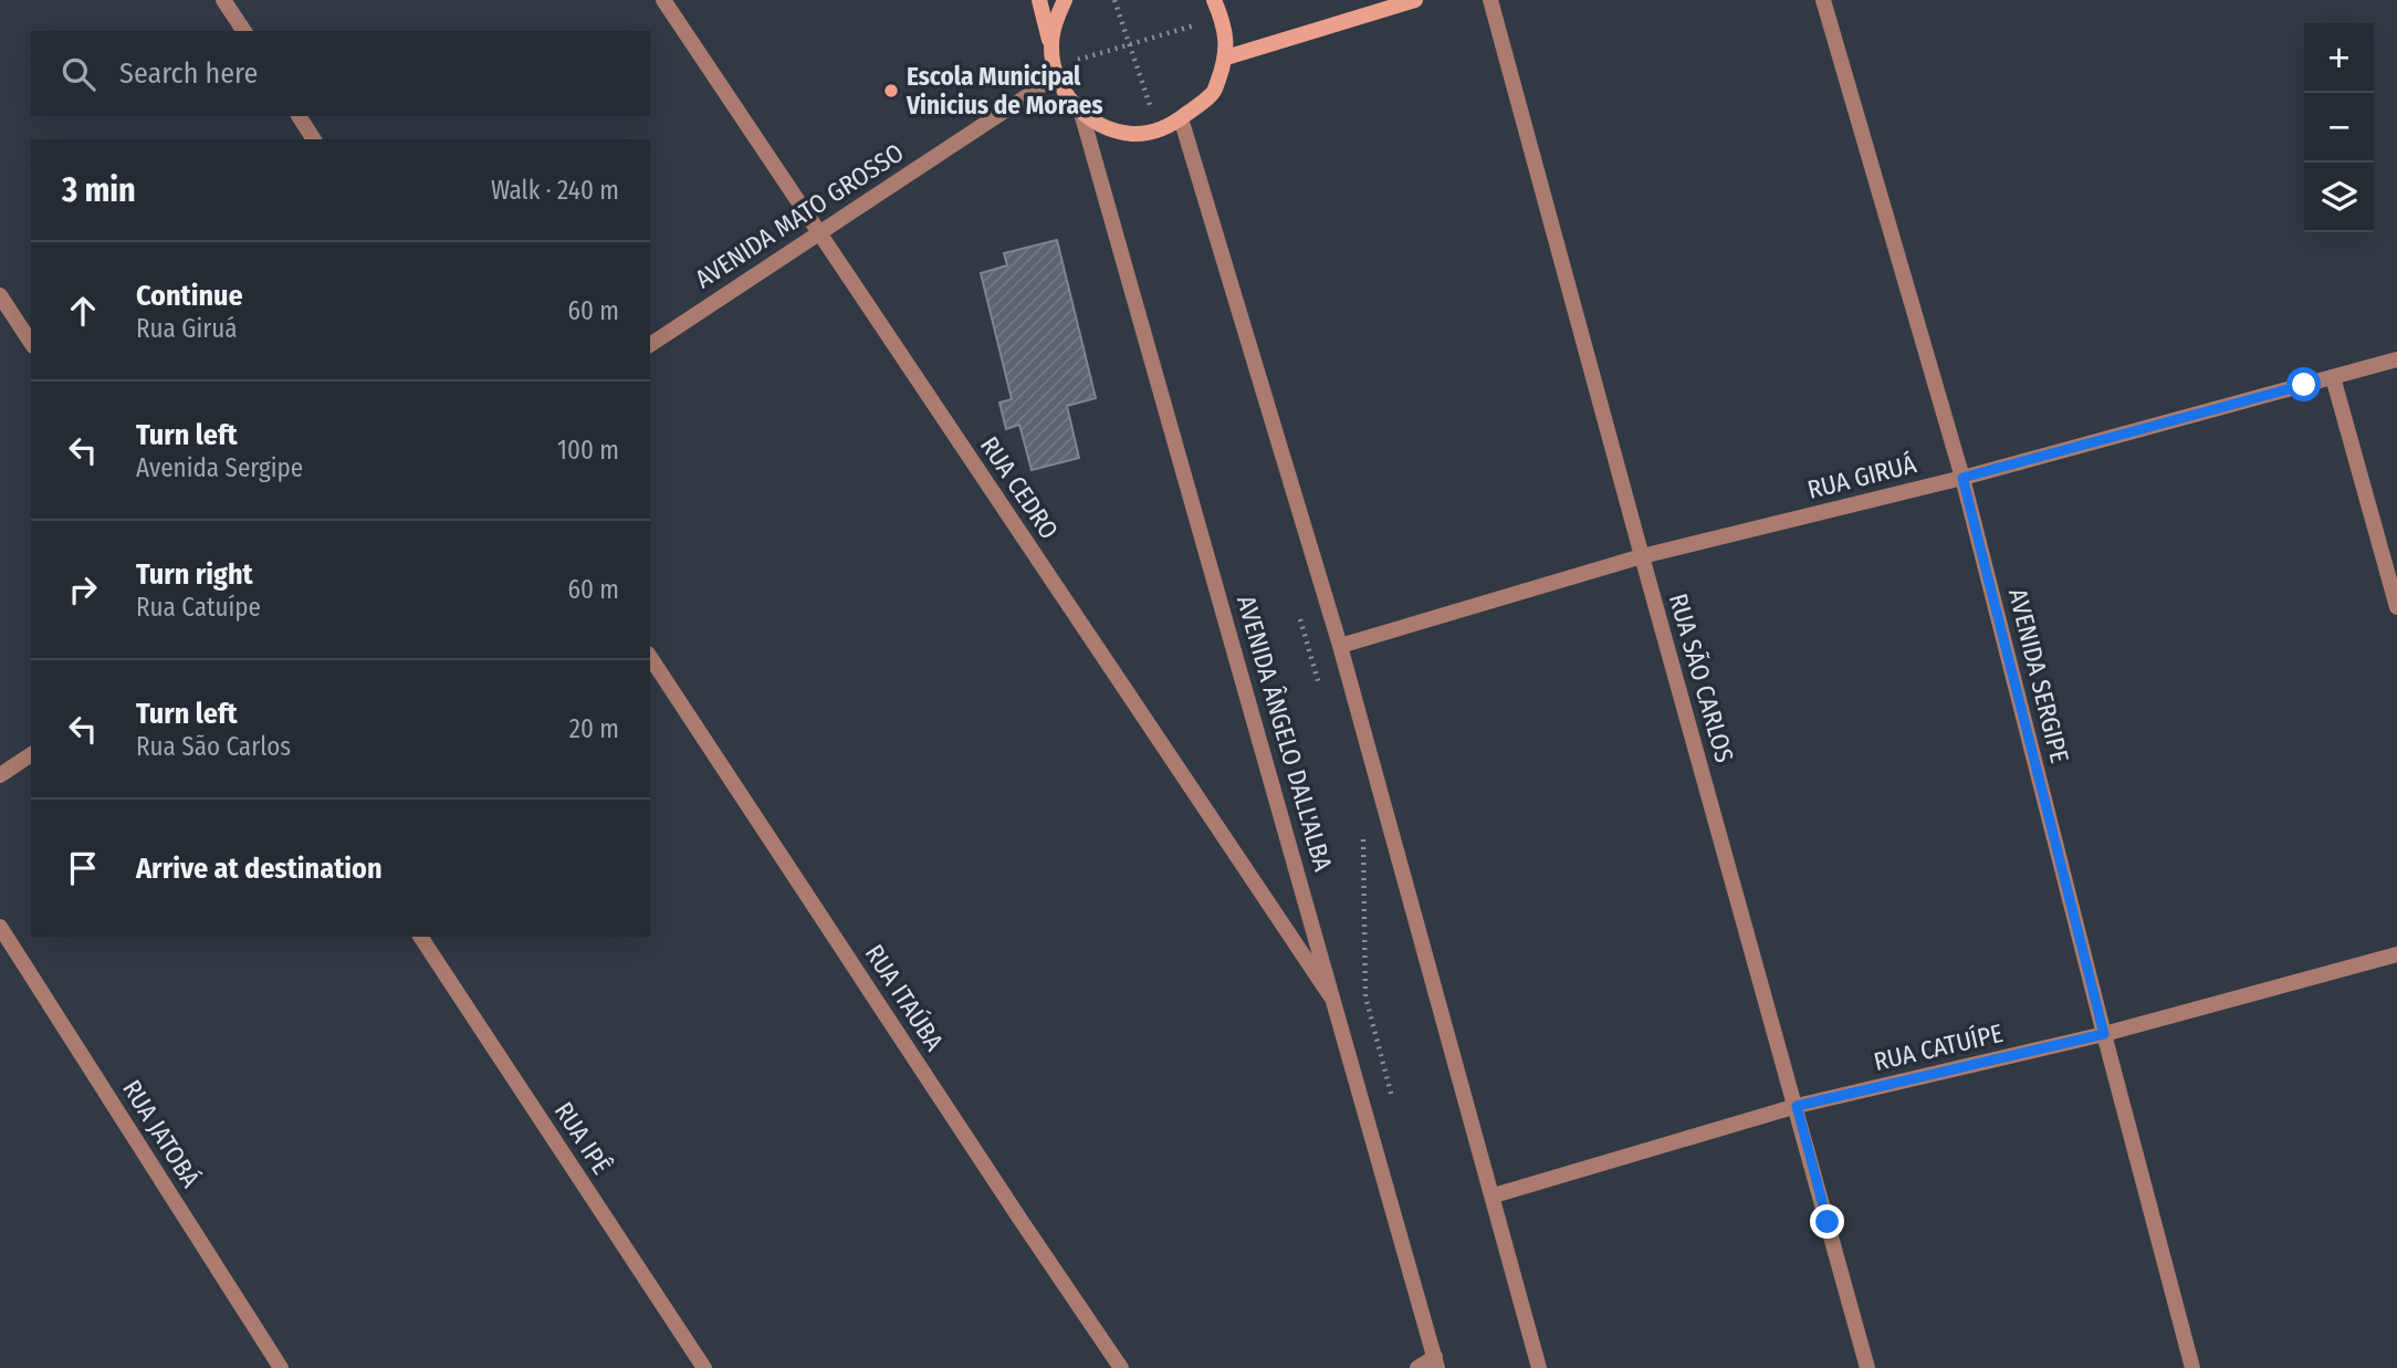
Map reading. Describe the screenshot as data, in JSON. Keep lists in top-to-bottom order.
{
  "streets": {
    "street": [
      "AVENIDA MATO GROSSO",
      "RUA GIRUÁ",
      "RUA CEDRO",
      "AVENIDA SERGIPE",
      "RUA SÃO CARLOS",
      "AVENIDA ÂNGELO DALL'ALBA",
      "RUA ITAÚBA",
      "RUA CATUÍPE",
      "RUA JATOBÁ",
      "RUA IPÊ"
    ]
  },
  "crossings": [
    ["AVENIDA MATO GROSSO", "RUA CEDRO"],
    ["RUA GIRUÁ", "AVENIDA SERGIPE"],
    ["RUA GIRUÁ", "RUA SÃO CARLOS"],
    ["RUA CEDRO", "AVENIDA ÂNGELO DALL'ALBA"],
    ["AVENIDA SERGIPE", "RUA CATUÍPE"],
    ["RUA SÃO CARLOS", "RUA CATUÍPE"]
  ],
  "places": ["Escola Municipal Vinicius de Moraes"],
  "page": {
    "map_buttons": ["+", "−"],
    "search": "Search here",
    "heading": ["3 min", "Walk · 240 m"],
    "list": [
      ["Continue", "Rua Giruá", "60 m"],
      ["Turn left", "Avenida Sergipe", "100 m"],
      ["Turn right", "Rua Catuípe", "60 m"],
      ["Turn left", "Rua São Carlos", "20 m"],
      "Arrive at destination"
    ]
  }
}
